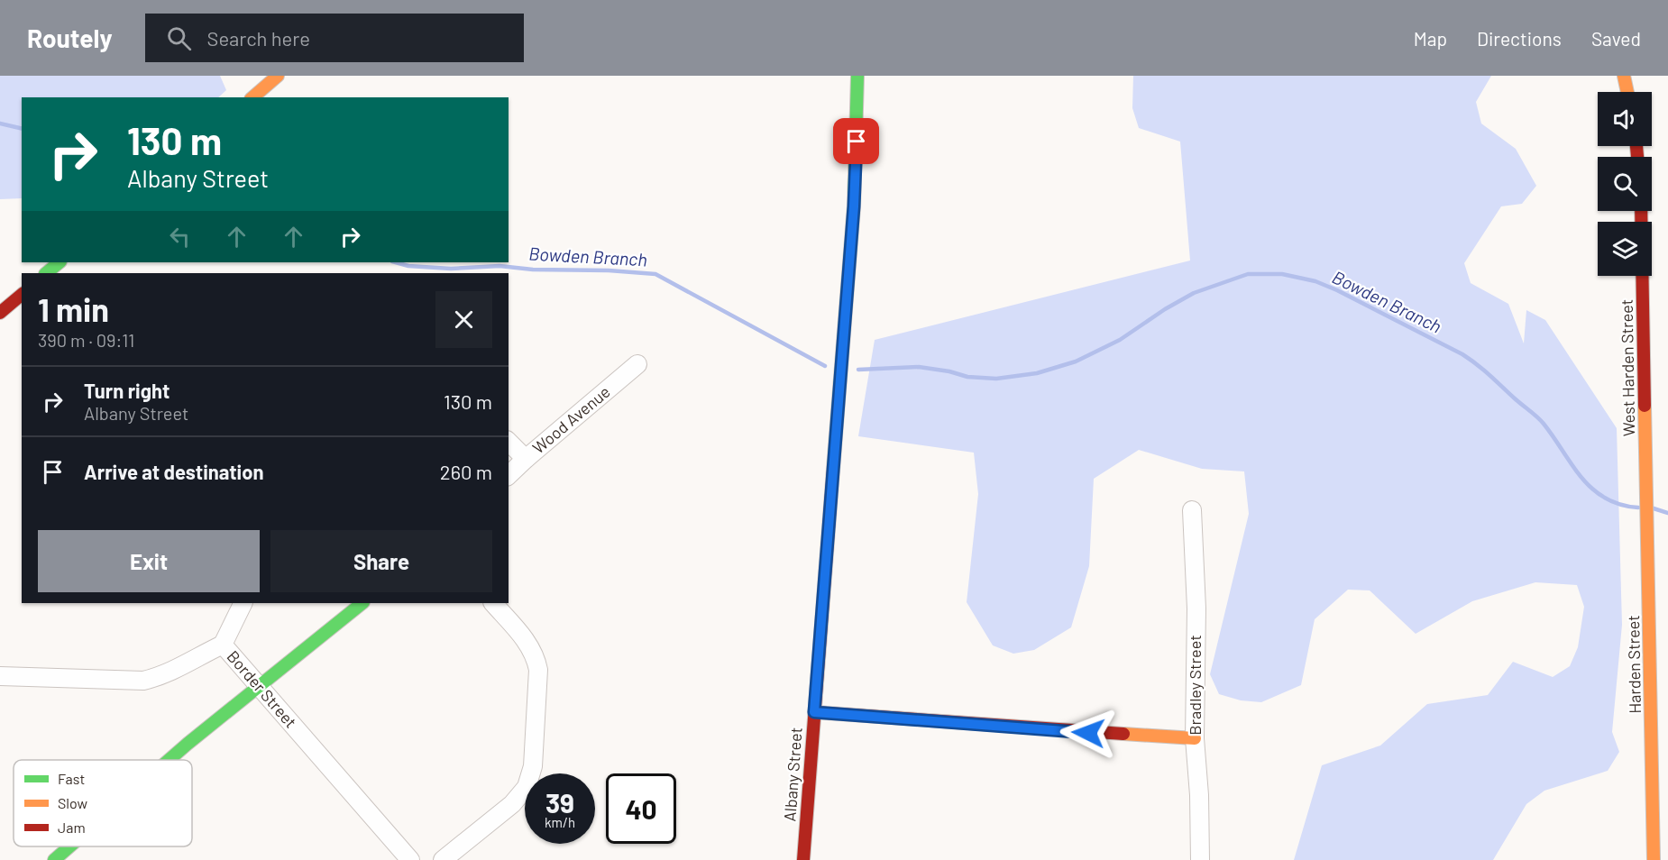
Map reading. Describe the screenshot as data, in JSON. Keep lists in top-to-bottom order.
{
  "streets": {
    "main road": ["West Harden Street", "Harden Street", "Albany Street"],
    "street": ["Wood Avenue", "Bradley Street", "Border Street"]
  },
  "crossings": [
    ["West Harden Street", "Harden Street"]
  ],
  "water": ["Bowden Branch"],
  "legend": ["Fast", "Slow", "Jam"],
  "page": {
    "header": "Routely",
    "search": "Search here",
    "nav": ["Map", "Directions", "Saved"],
    "turn": ["130 m", "Albany Street"],
    "heading": ["1 min", "390 m · 09:11"],
    "list": [
      {
        "name": "Turn right",
        "note": "Albany Street",
        "value": "130 m"
      },
      {
        "name": "Arrive at destination",
        "value": "260 m"
      }
    ],
    "buttons": ["Exit", "Share"],
    "speed": "39 km/h",
    "limit": "40"
  }
}
